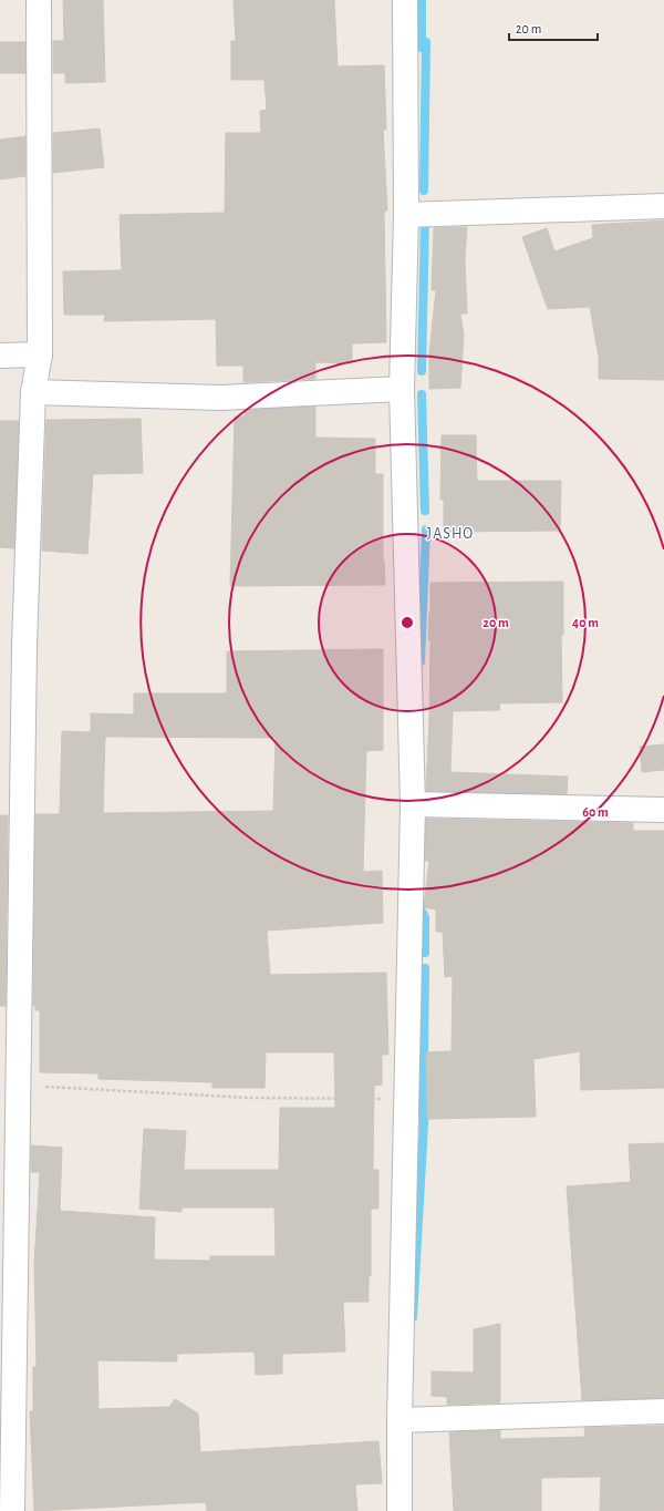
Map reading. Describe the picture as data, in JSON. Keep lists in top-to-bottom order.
{
  "districts": ["JASHO"],
  "scale_bar": "20 m",
  "rings": ["20 m", "40 m", "60 m"]
}
